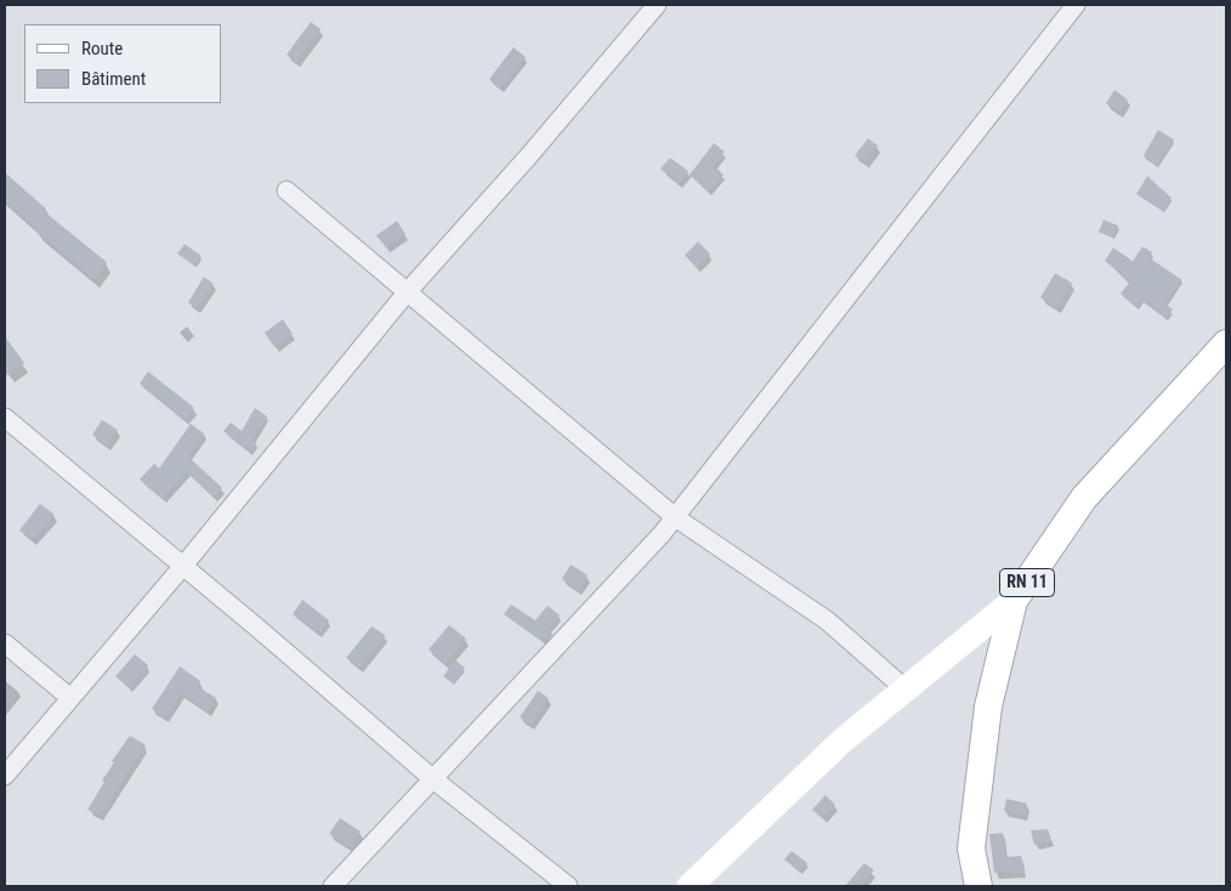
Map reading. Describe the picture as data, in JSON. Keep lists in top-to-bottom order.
{
  "streets": {
    "main road": ["RN 11"]
  },
  "legend": ["Route", "Bâtiment"]
}
